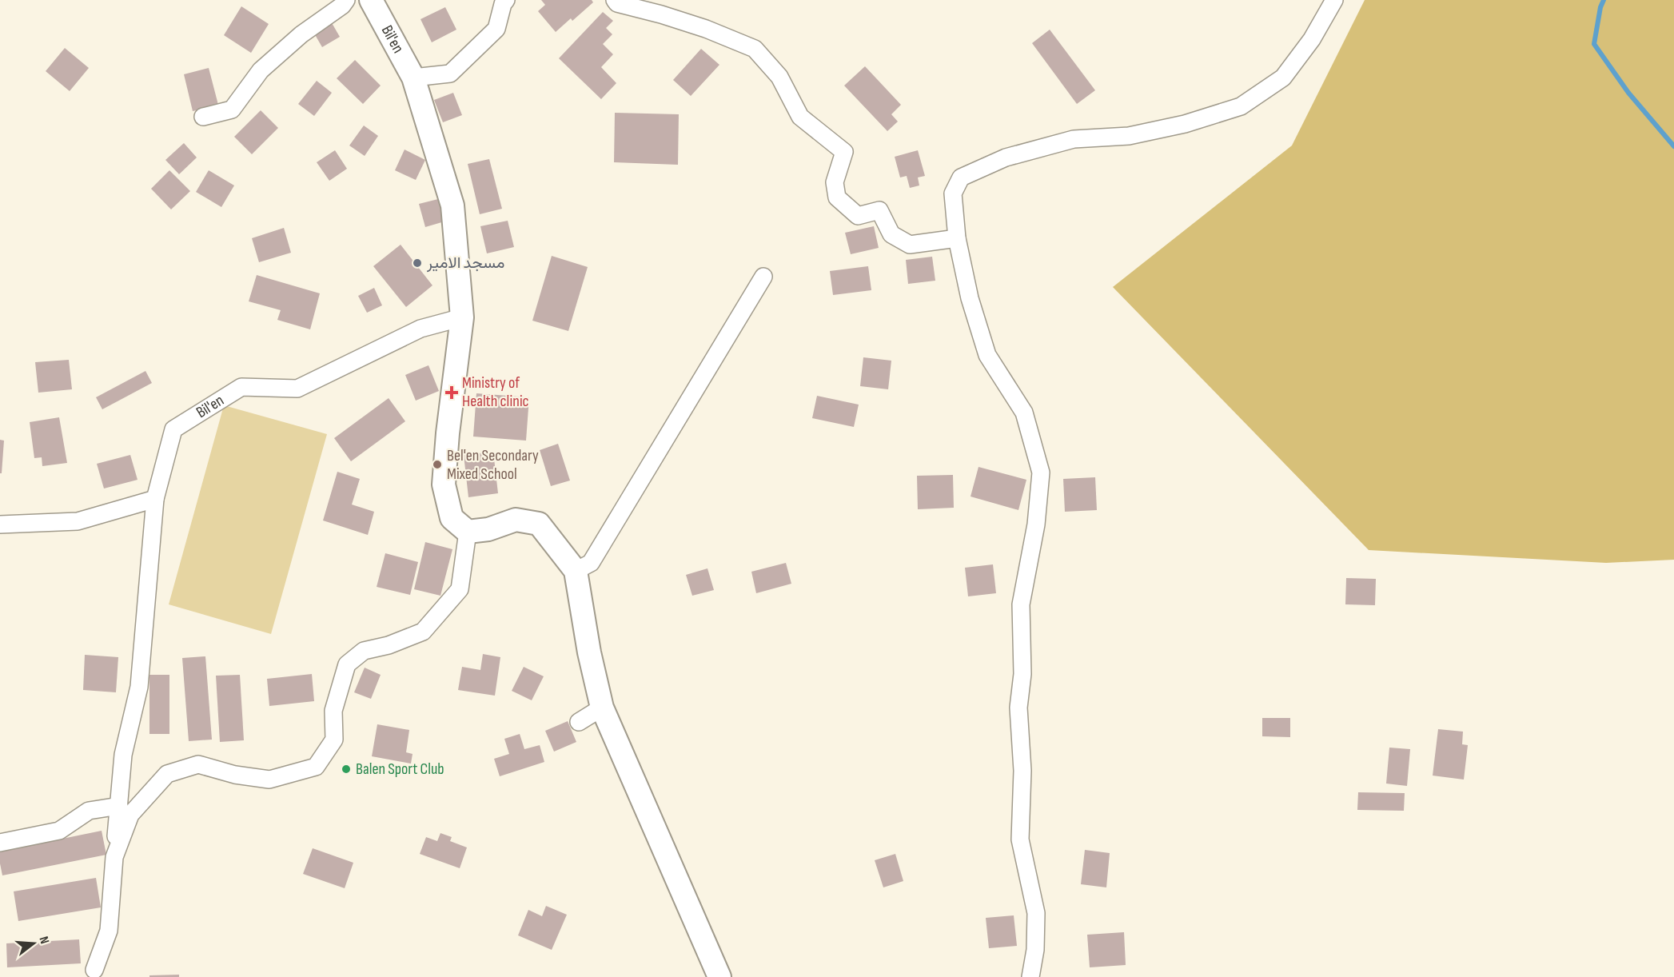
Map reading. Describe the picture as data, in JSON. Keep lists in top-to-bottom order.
{
  "streets": {
    "street": ["Bil'en"]
  },
  "places": {
    "other": ["مسجد الامير", "Bel'en Secondary Mixed School", "Balen Sport Club"],
    "health": ["Ministry of Health clinic"]
  },
  "north": "right"
}
